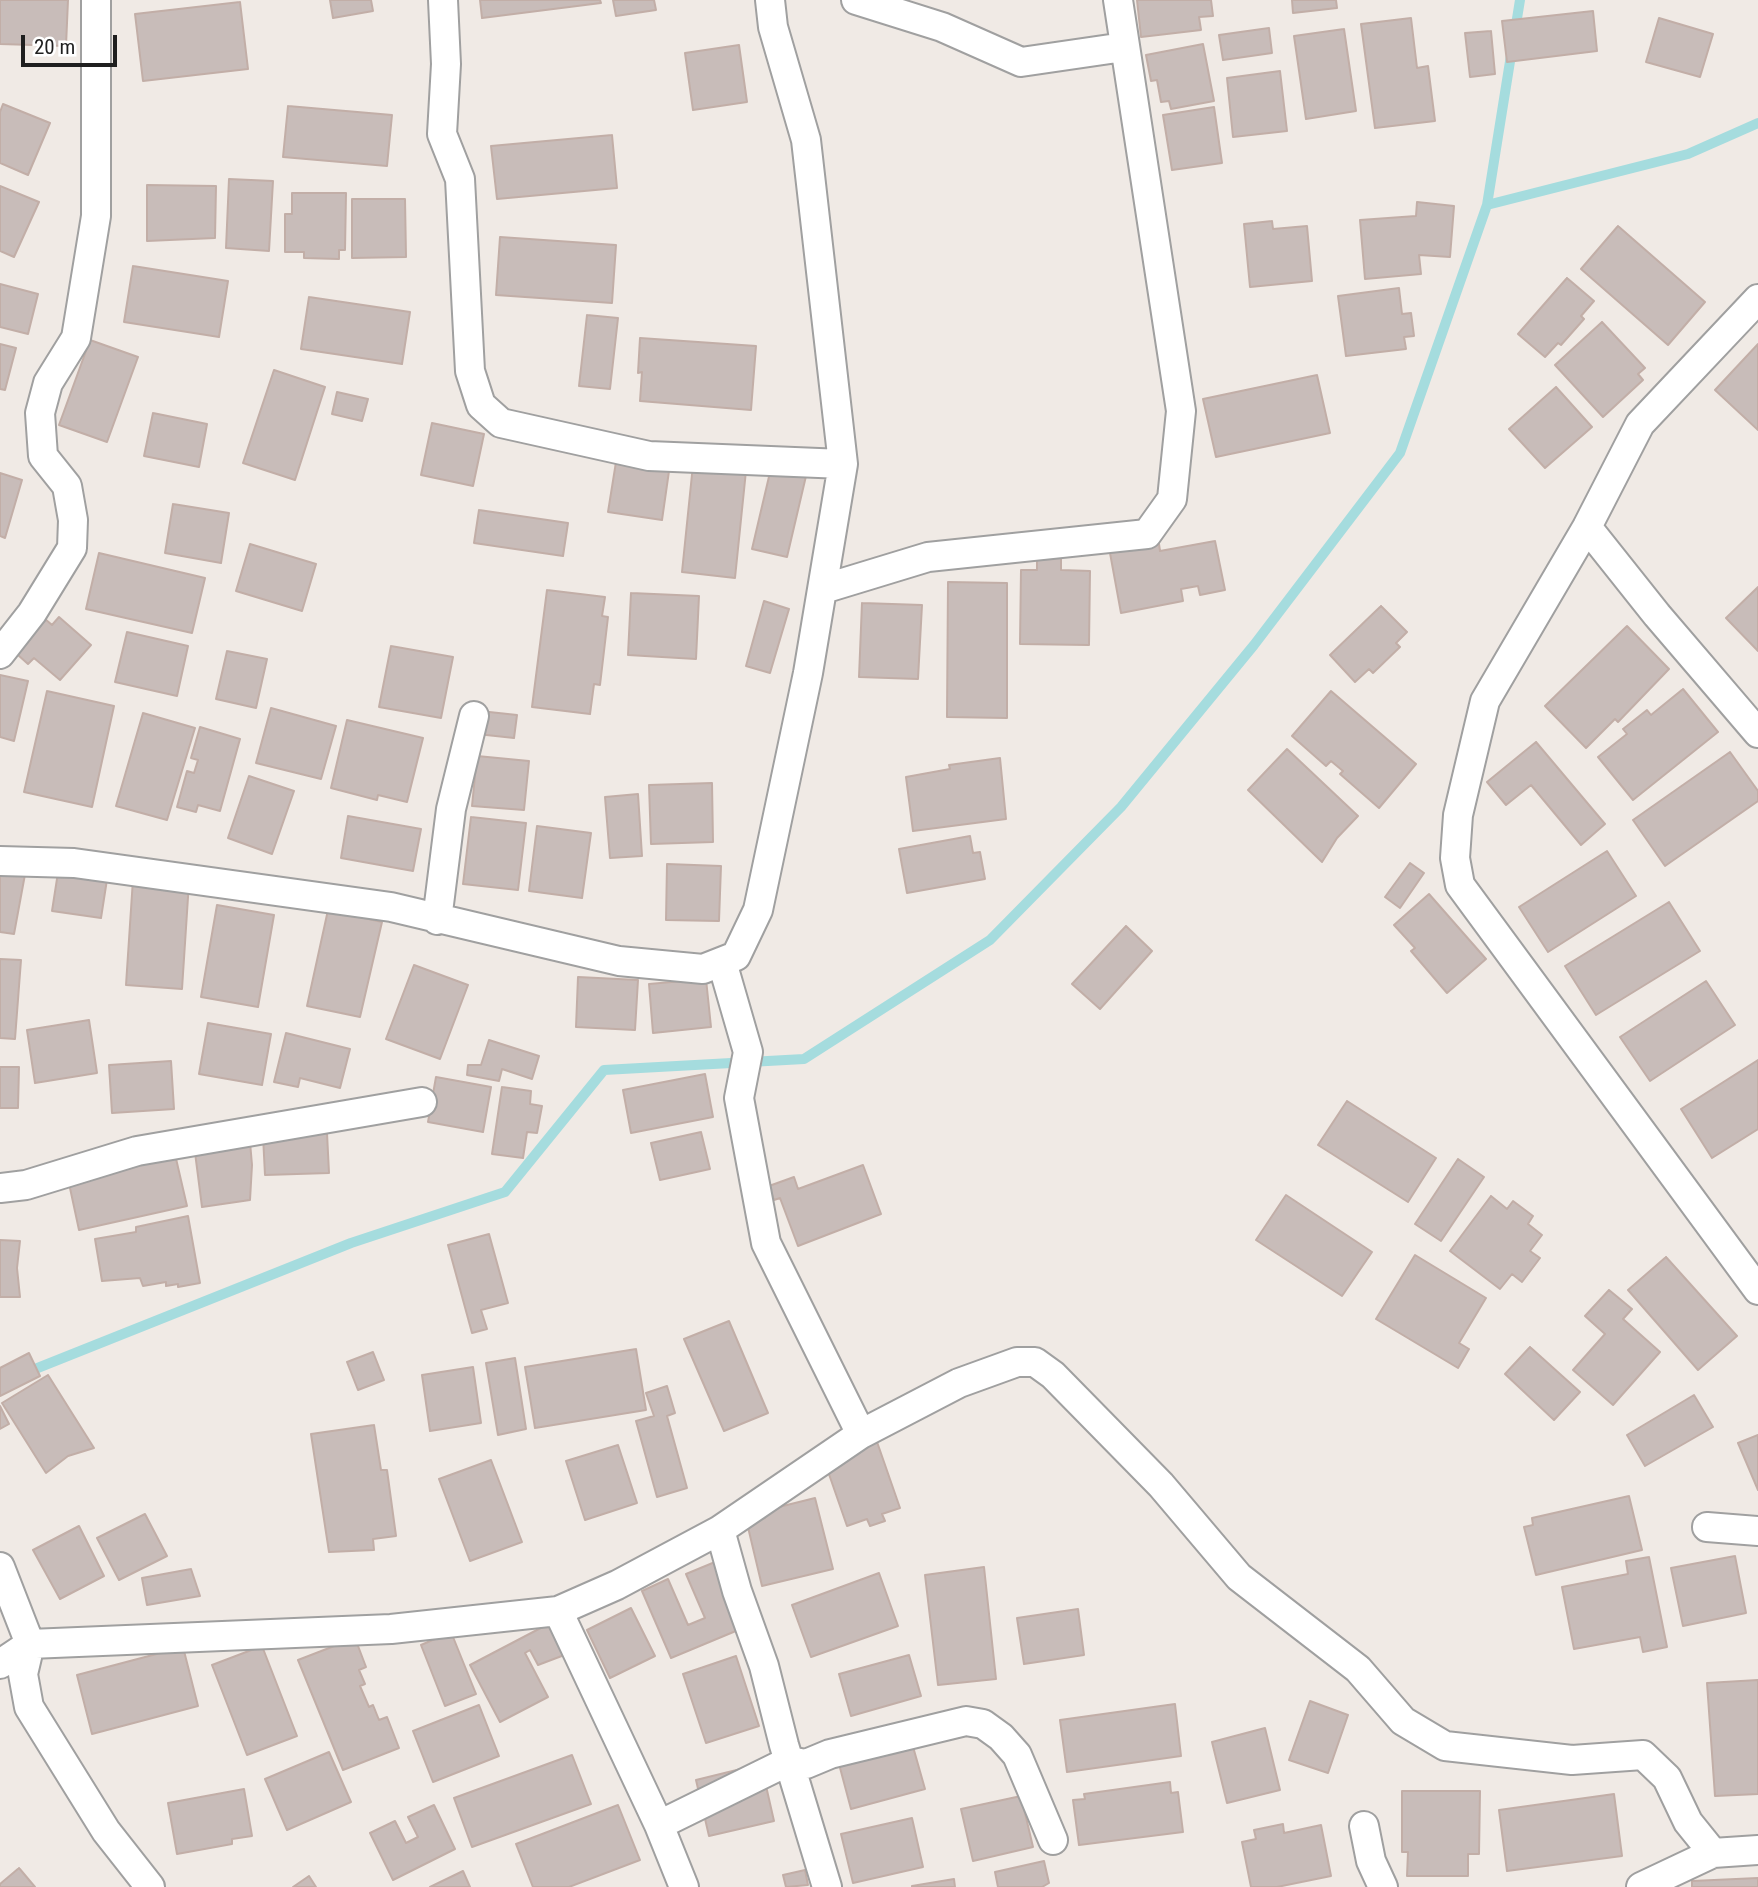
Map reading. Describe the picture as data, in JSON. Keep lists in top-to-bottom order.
{
  "scale_bar": "20 m"
}
